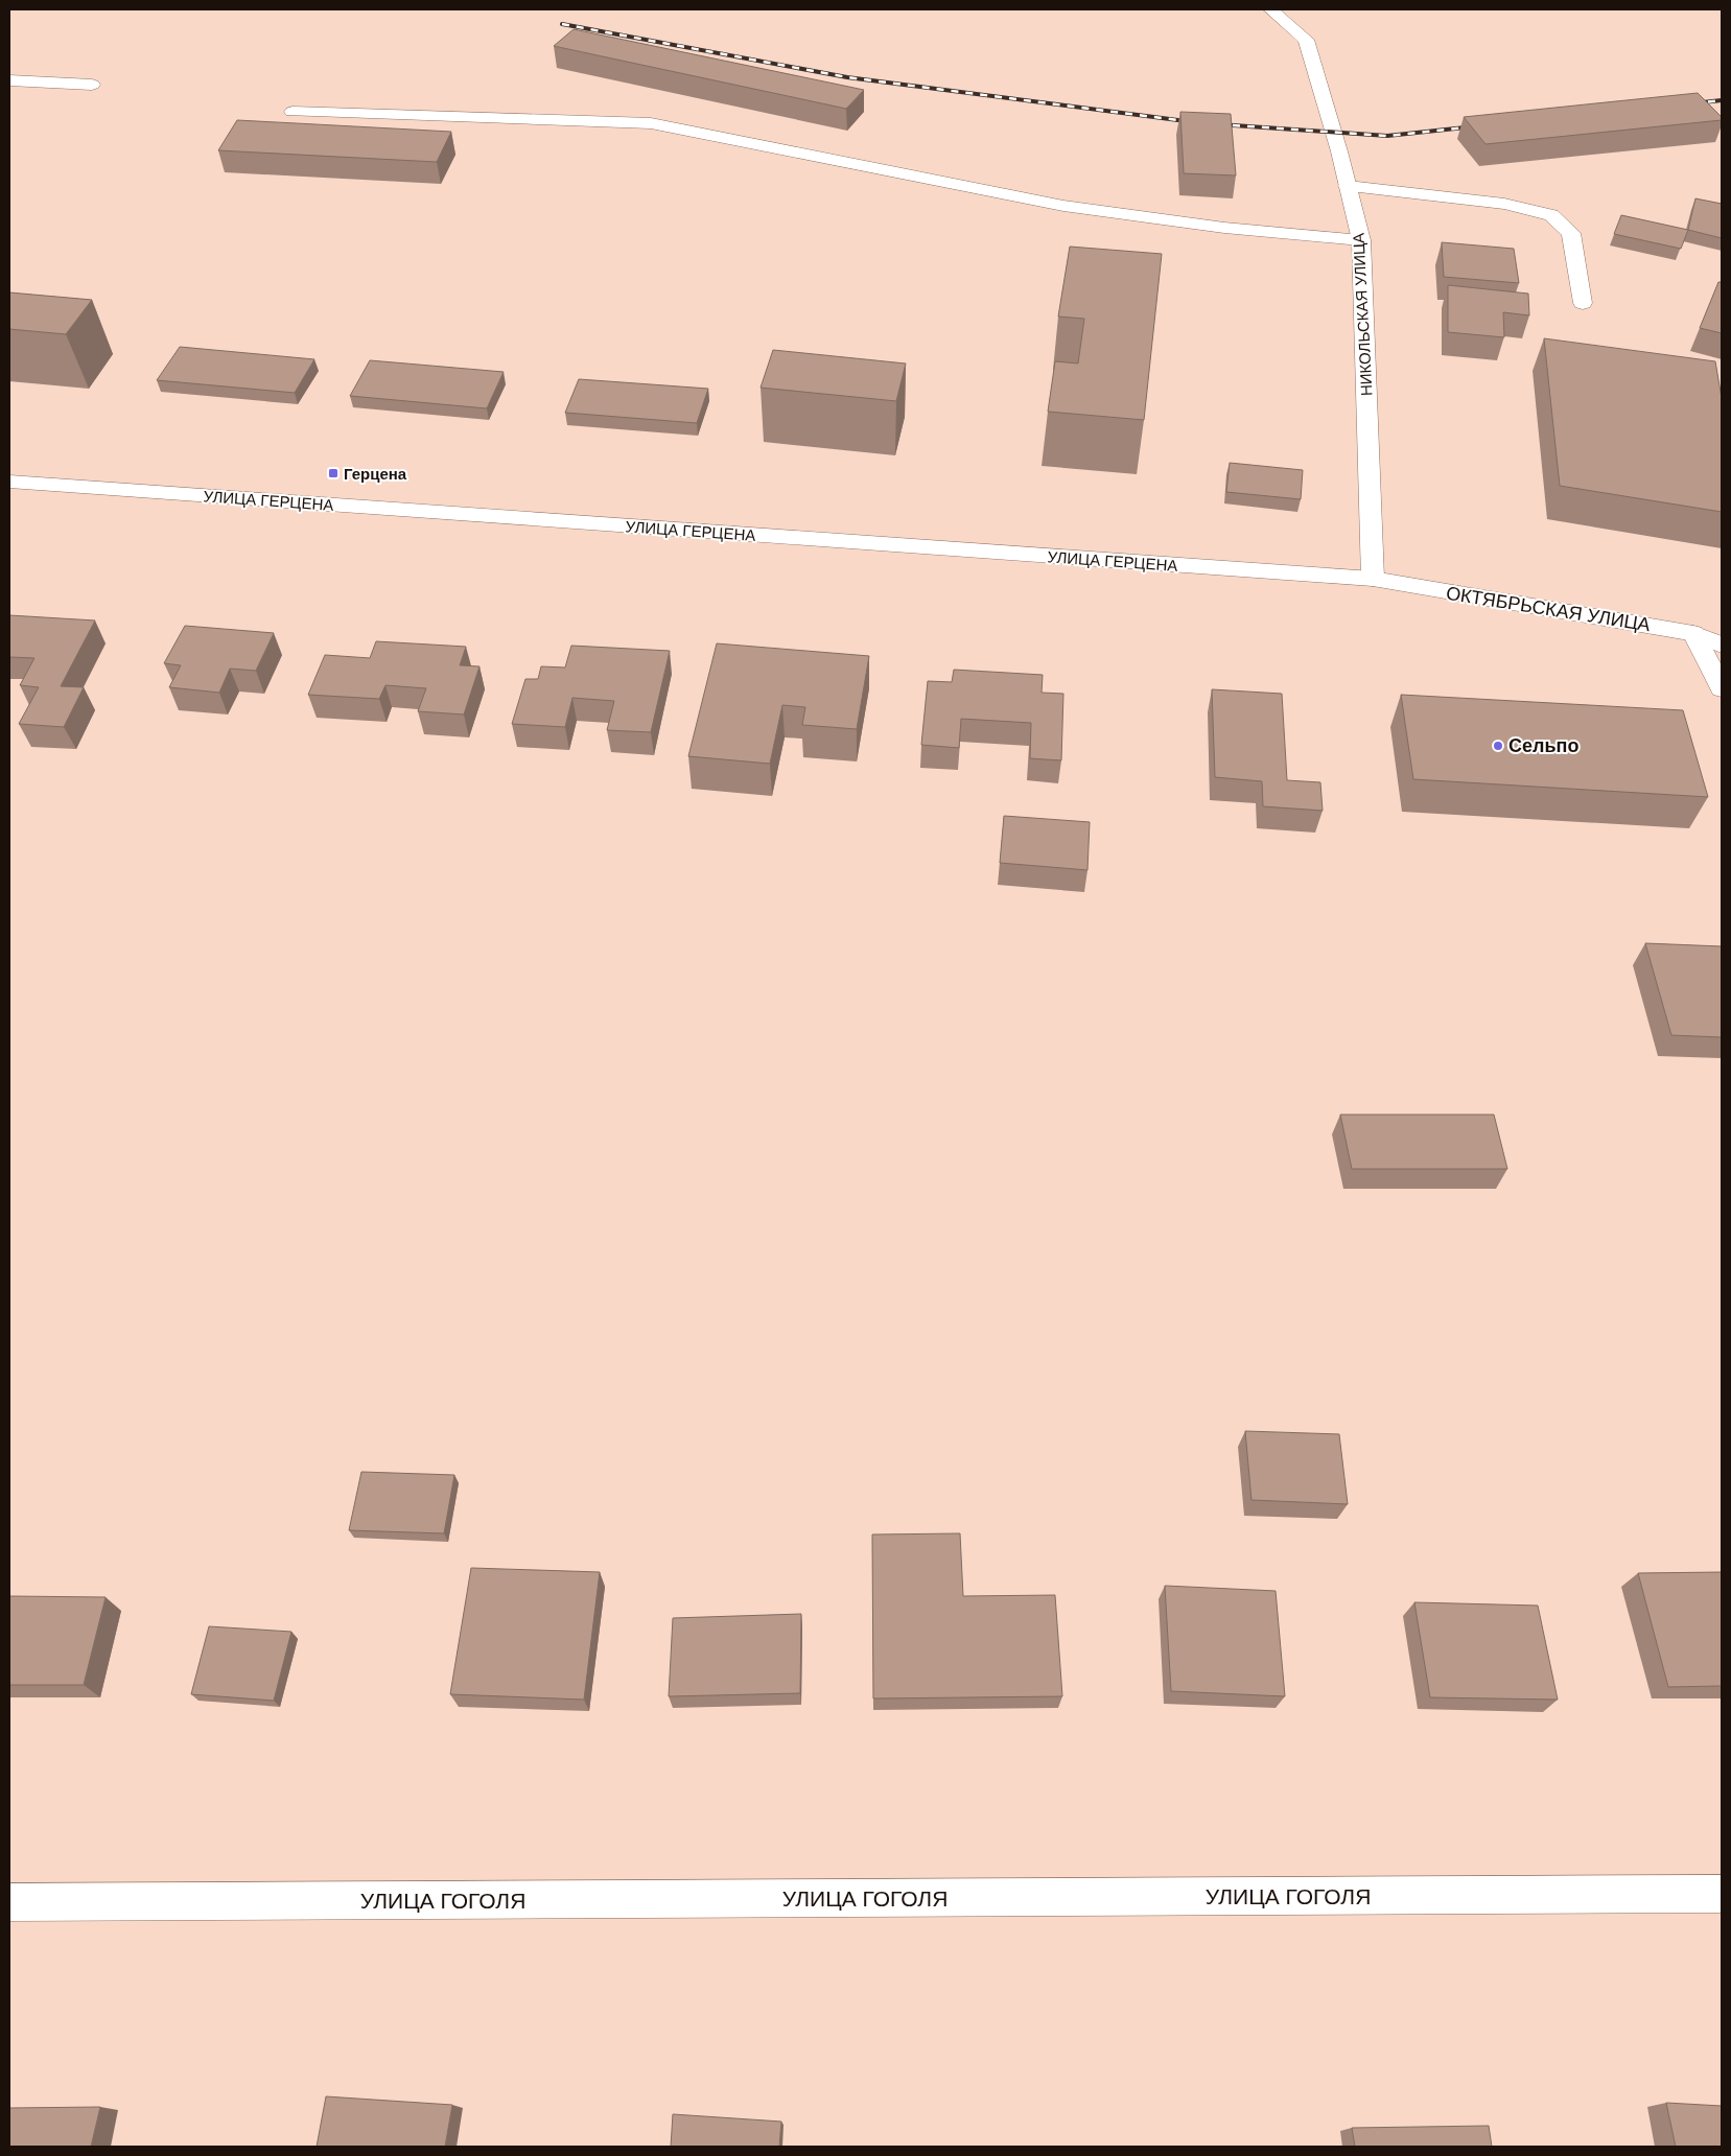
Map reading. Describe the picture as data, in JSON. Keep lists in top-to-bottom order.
{
  "streets": {
    "street": [
      "НИКОЛЬСКАЯ УЛИЦА",
      "УЛИЦА ГЕРЦЕНА",
      "ОКТЯБРЬСКАЯ УЛИЦА",
      "УЛИЦА ГОГОЛЯ"
    ]
  },
  "crossings": [
    ["НИКОЛЬСКАЯ УЛИЦА", "УЛИЦА ГЕРЦЕНА"],
    ["НИКОЛЬСКАЯ УЛИЦА", "ОКТЯБРЬСКАЯ УЛИЦА"],
    ["УЛИЦА ГЕРЦЕНА", "ОКТЯБРЬСКАЯ УЛИЦА"]
  ],
  "places": {
    "transit": ["Герцена"],
    "other": ["Сельпо"]
  }
}
